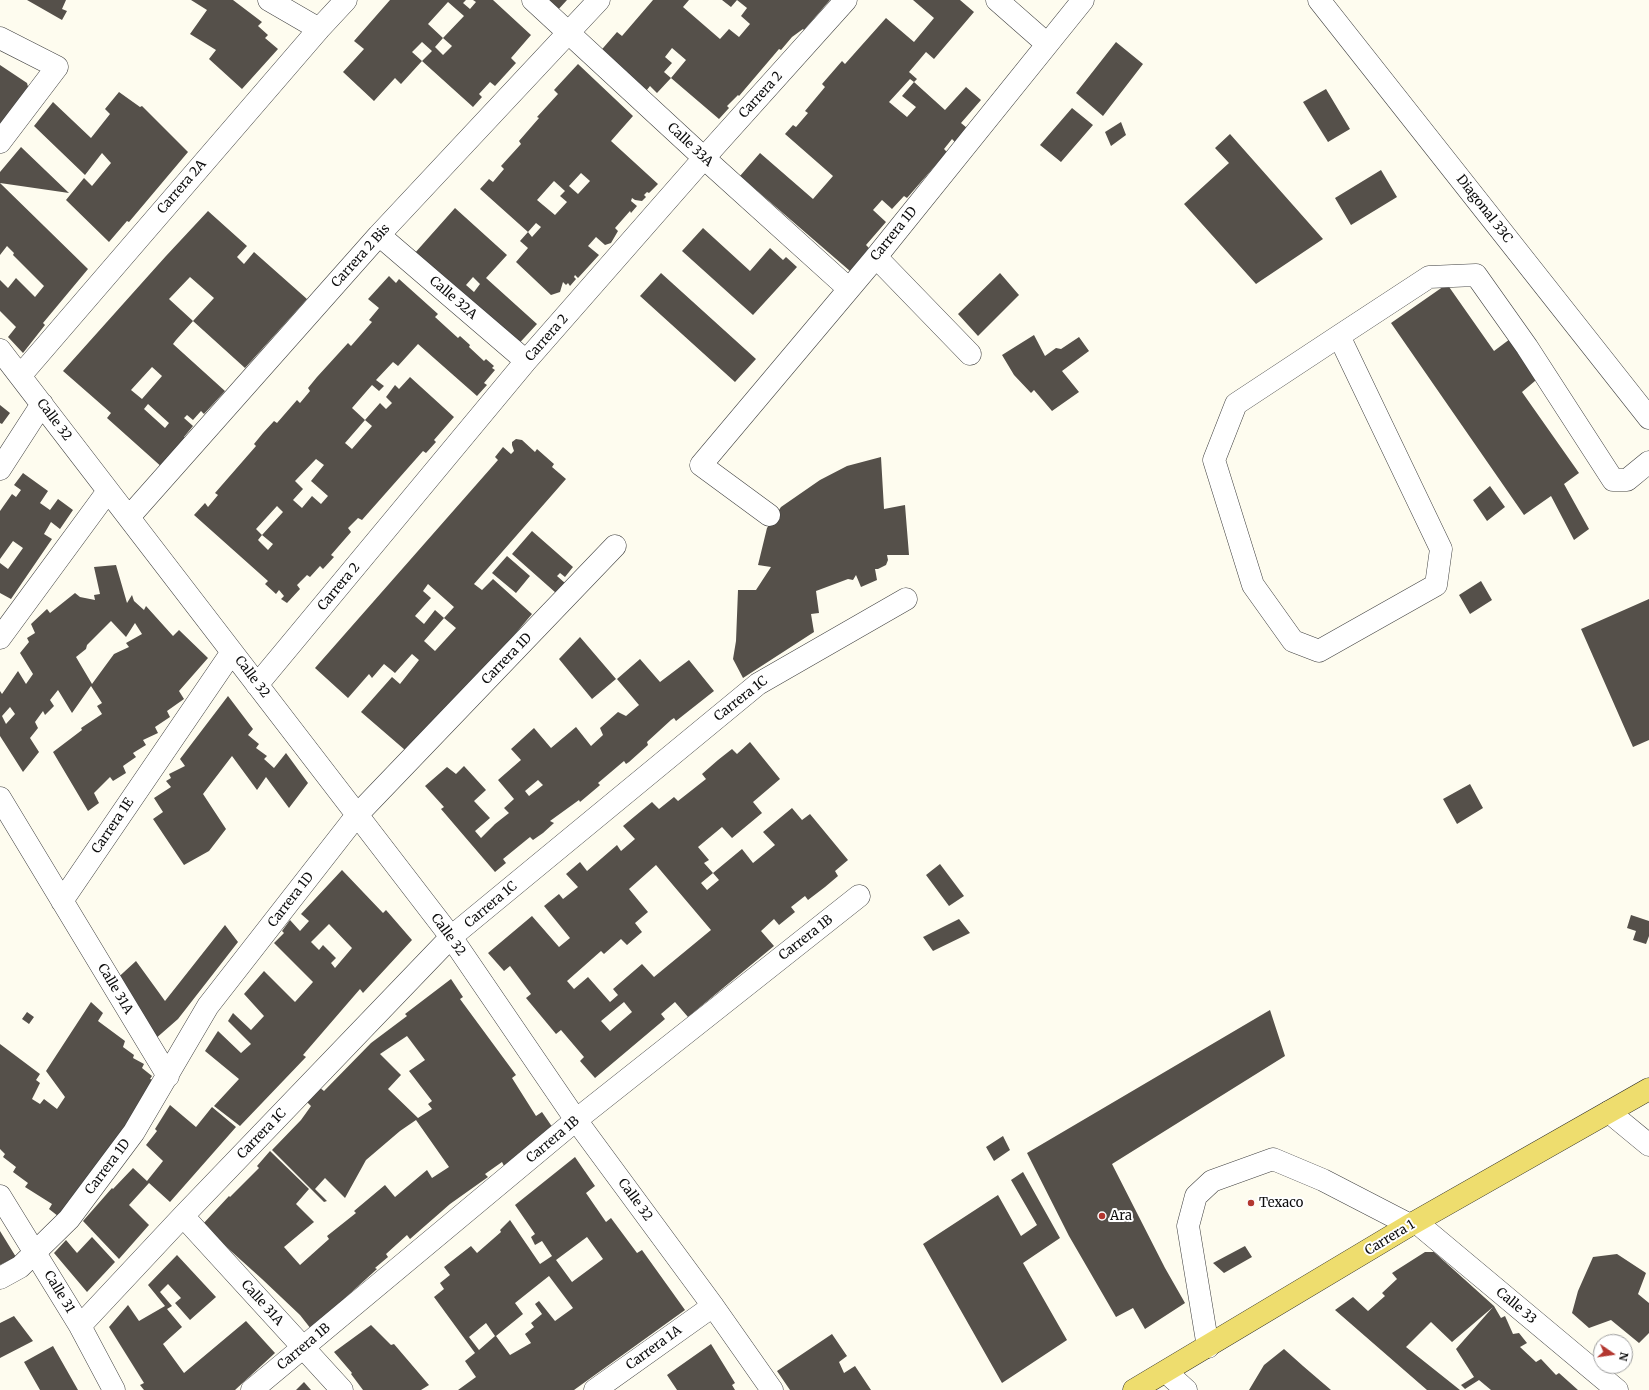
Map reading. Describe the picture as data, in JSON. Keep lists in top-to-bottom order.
{
  "streets": {
    "main road": ["Carrera 1"],
    "street": [
      "Carrera 2",
      "Calle 33A",
      "Carrera 2A",
      "Diagonal 33C",
      "Carrera 1D",
      "Carrera 2 Bis",
      "Calle 32A",
      "Calle 32",
      "Carrera 1C",
      "Carrera 1E",
      "Carrera 1B",
      "Calle 31A",
      "Calle 31",
      "Calle 33",
      "Carrera 1A"
    ]
  },
  "crossings": [
    ["Carrera 2", "Calle 33A"],
    ["Carrera 2", "Calle 32A"],
    ["Carrera 2", "Calle 32"],
    ["Calle 33A", "Carrera 1D"],
    ["Calle 33A", "Carrera 2 Bis"],
    ["Carrera 2A", "Calle 32"],
    ["Carrera 1D", "Calle 32"],
    ["Carrera 1D", "Calle 31A"],
    ["Carrera 1D", "Calle 31"],
    ["Carrera 2 Bis", "Calle 32A"],
    ["Carrera 2 Bis", "Calle 32"],
    ["Calle 32", "Carrera 1C"],
    ["Calle 32", "Carrera 1E"],
    ["Calle 32", "Carrera 1B"],
    ["Calle 32", "Carrera 1A"],
    ["Carrera 1C", "Calle 31A"],
    ["Carrera 1C", "Calle 31"],
    ["Carrera 1E", "Calle 31A"],
    ["Carrera 1B", "Calle 31A"],
    ["Carrera 1", "Calle 33"]
  ],
  "places": ["Texaco", "Ara"],
  "north": "right"
}
